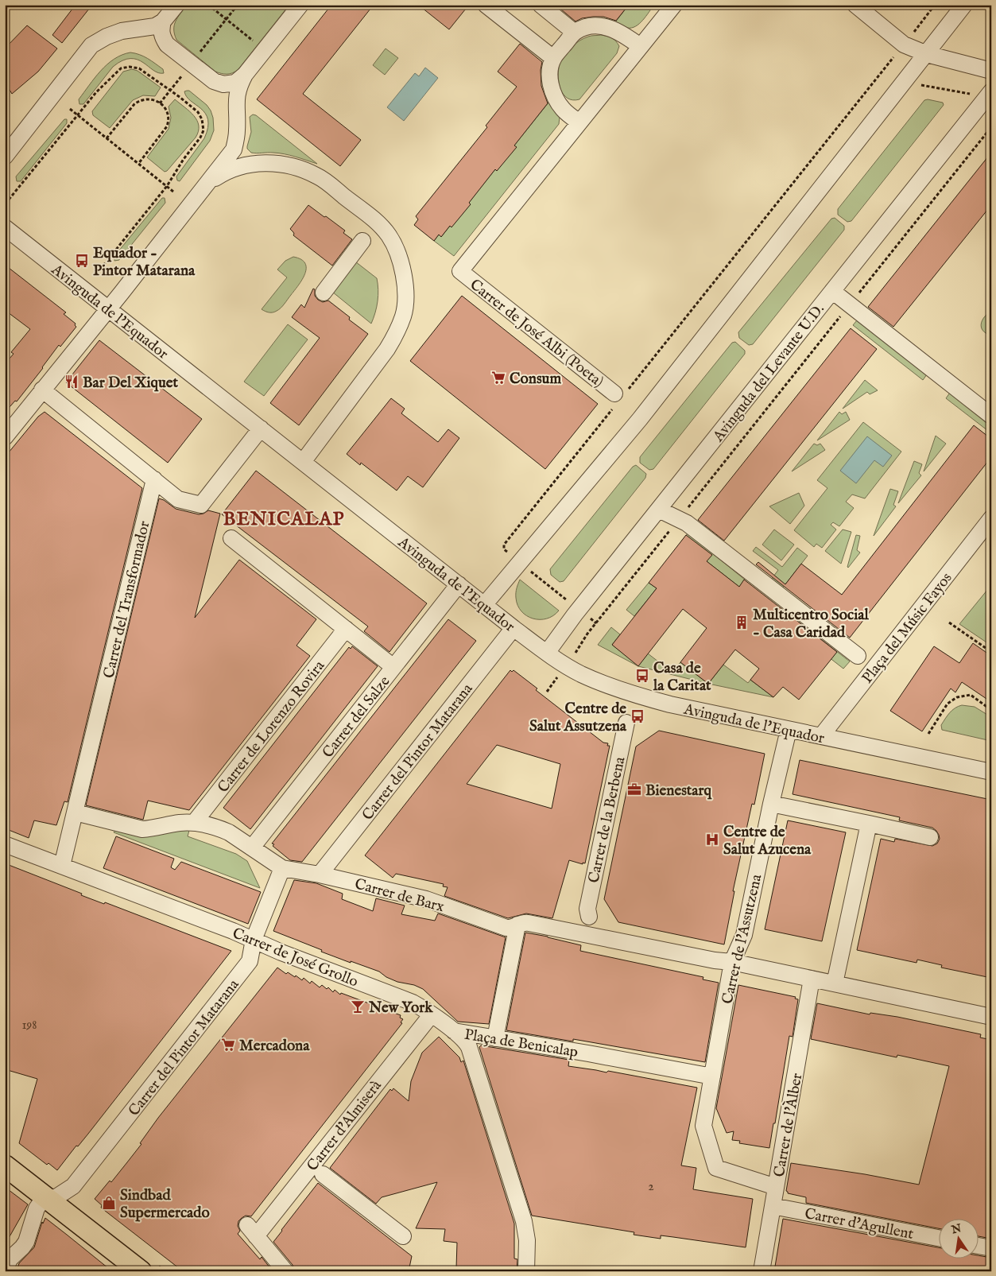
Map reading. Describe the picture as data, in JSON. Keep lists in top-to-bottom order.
{
  "streets": {
    "street": [
      "Avinguda de l'Equador",
      "Carrer de José Albi (Poeta)",
      "Avinguda del Levante U.D.",
      "Carrer del Transformador",
      "Plaça del Músic Fayos",
      "Carrer del Salze",
      "Carrer de Lorenzo Rovira",
      "Carrer del Pintor Matarana",
      "Carrer de la Berbena",
      "Carrer de Barx",
      "Carrer de l'Assutzena",
      "Carrer de José Grollo",
      "Plaça de Benicalap",
      "Carrer d'Almiserà",
      "Carrer de l'Àlber",
      "Carrer d'Agullent"
    ]
  },
  "crossings": [
    ["Avinguda de l'Equador", "Avinguda del Levante U.D."],
    ["Avinguda de l'Equador", "Plaça del Músic Fayos"],
    ["Avinguda de l'Equador", "Carrer del Salze"],
    ["Avinguda de l'Equador", "Carrer del Pintor Matarana"],
    ["Avinguda de l'Equador", "Carrer de l'Assutzena"],
    ["Carrer del Transformador", "Carrer de Barx"],
    ["Carrer del Transformador", "Carrer de José Grollo"],
    ["Carrer del Salze", "Carrer de Barx"],
    ["Carrer de Lorenzo Rovira", "Carrer de Barx"],
    ["Carrer del Pintor Matarana", "Carrer de Barx"],
    ["Carrer del Pintor Matarana", "Carrer de José Grollo"],
    ["Carrer de Barx", "Carrer de l'Assutzena"],
    ["Carrer de Barx", "Carrer de l'Àlber"],
    ["Carrer de l'Assutzena", "Plaça de Benicalap"],
    ["Carrer de l'Assutzena", "Carrer de l'Àlber"],
    ["Carrer de José Grollo", "Plaça de Benicalap"],
    ["Carrer de José Grollo", "Carrer d'Almiserà"],
    ["Carrer de l'Àlber", "Carrer d'Agullent"]
  ],
  "districts": ["BENICALAP"],
  "places": {
    "bus stop": ["Equador - Pintor Matarana", "Casa de la Caritat", "Centre de Salut Assutzena"],
    "supermarket": ["Consum", "Mercadona"],
    "restaurant": ["Bar Del Xiquet"],
    "building": ["Multicentro Social - Casa Caridad"],
    "office": ["Bienestarq"],
    "hospital": ["Centre de Salut Azucena"],
    "bar": ["New York"],
    "shop": ["Sindbad Supermercado"]
  },
  "house_numbers": ["198", "2"],
  "north": "top"
}
